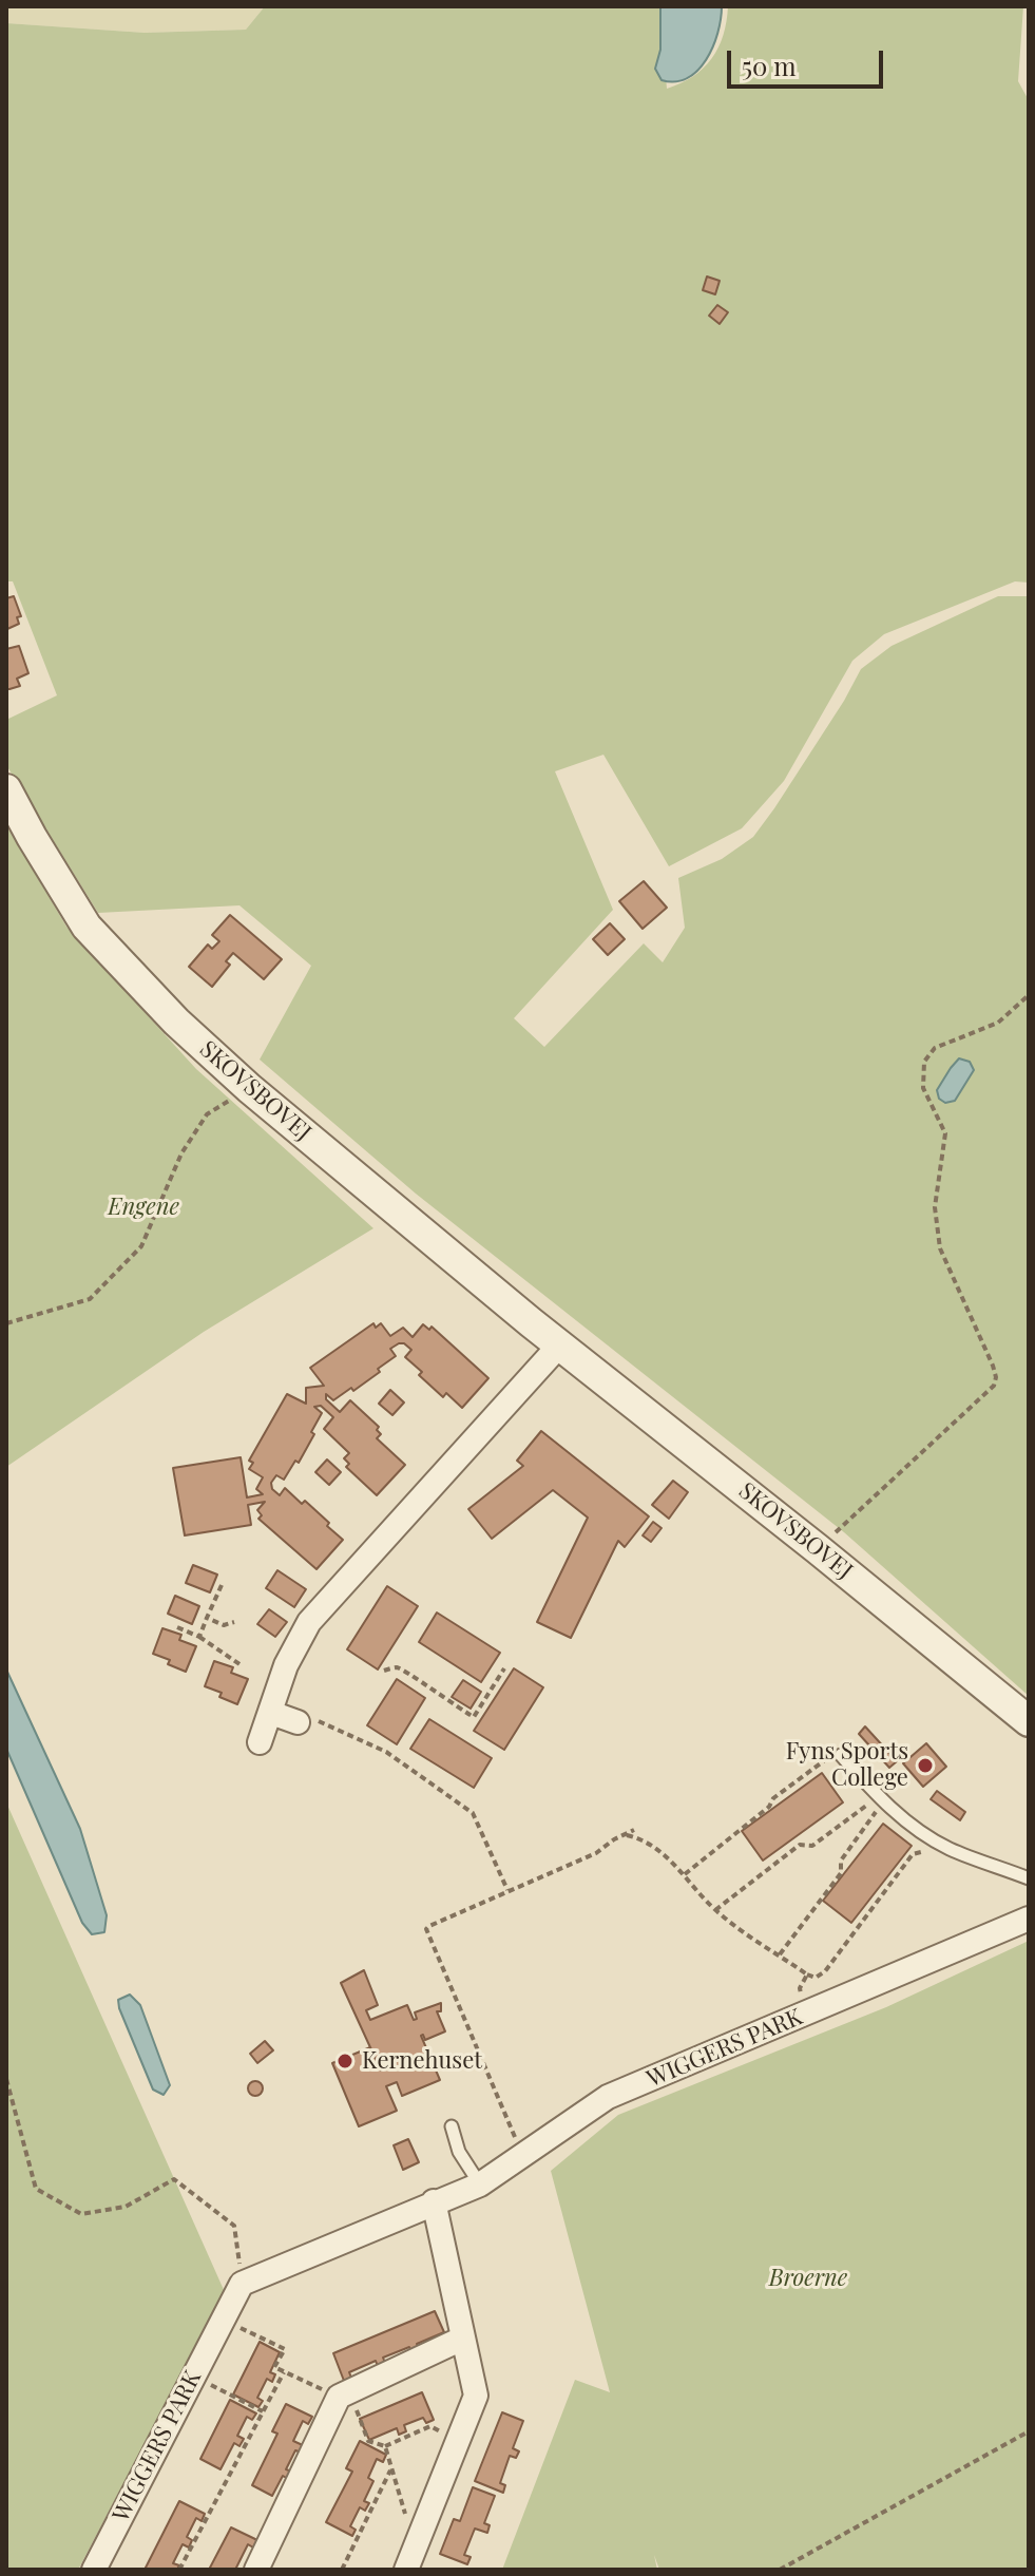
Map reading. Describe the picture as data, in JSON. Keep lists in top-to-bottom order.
{
  "streets": {
    "street": ["SKOVSBOVEJ", "WIGGERS PARK"]
  },
  "parks": ["Engene", "Broerne"],
  "places": ["Fyns Sports College", "Kernehuset"],
  "scale_bar": "50 m"
}
